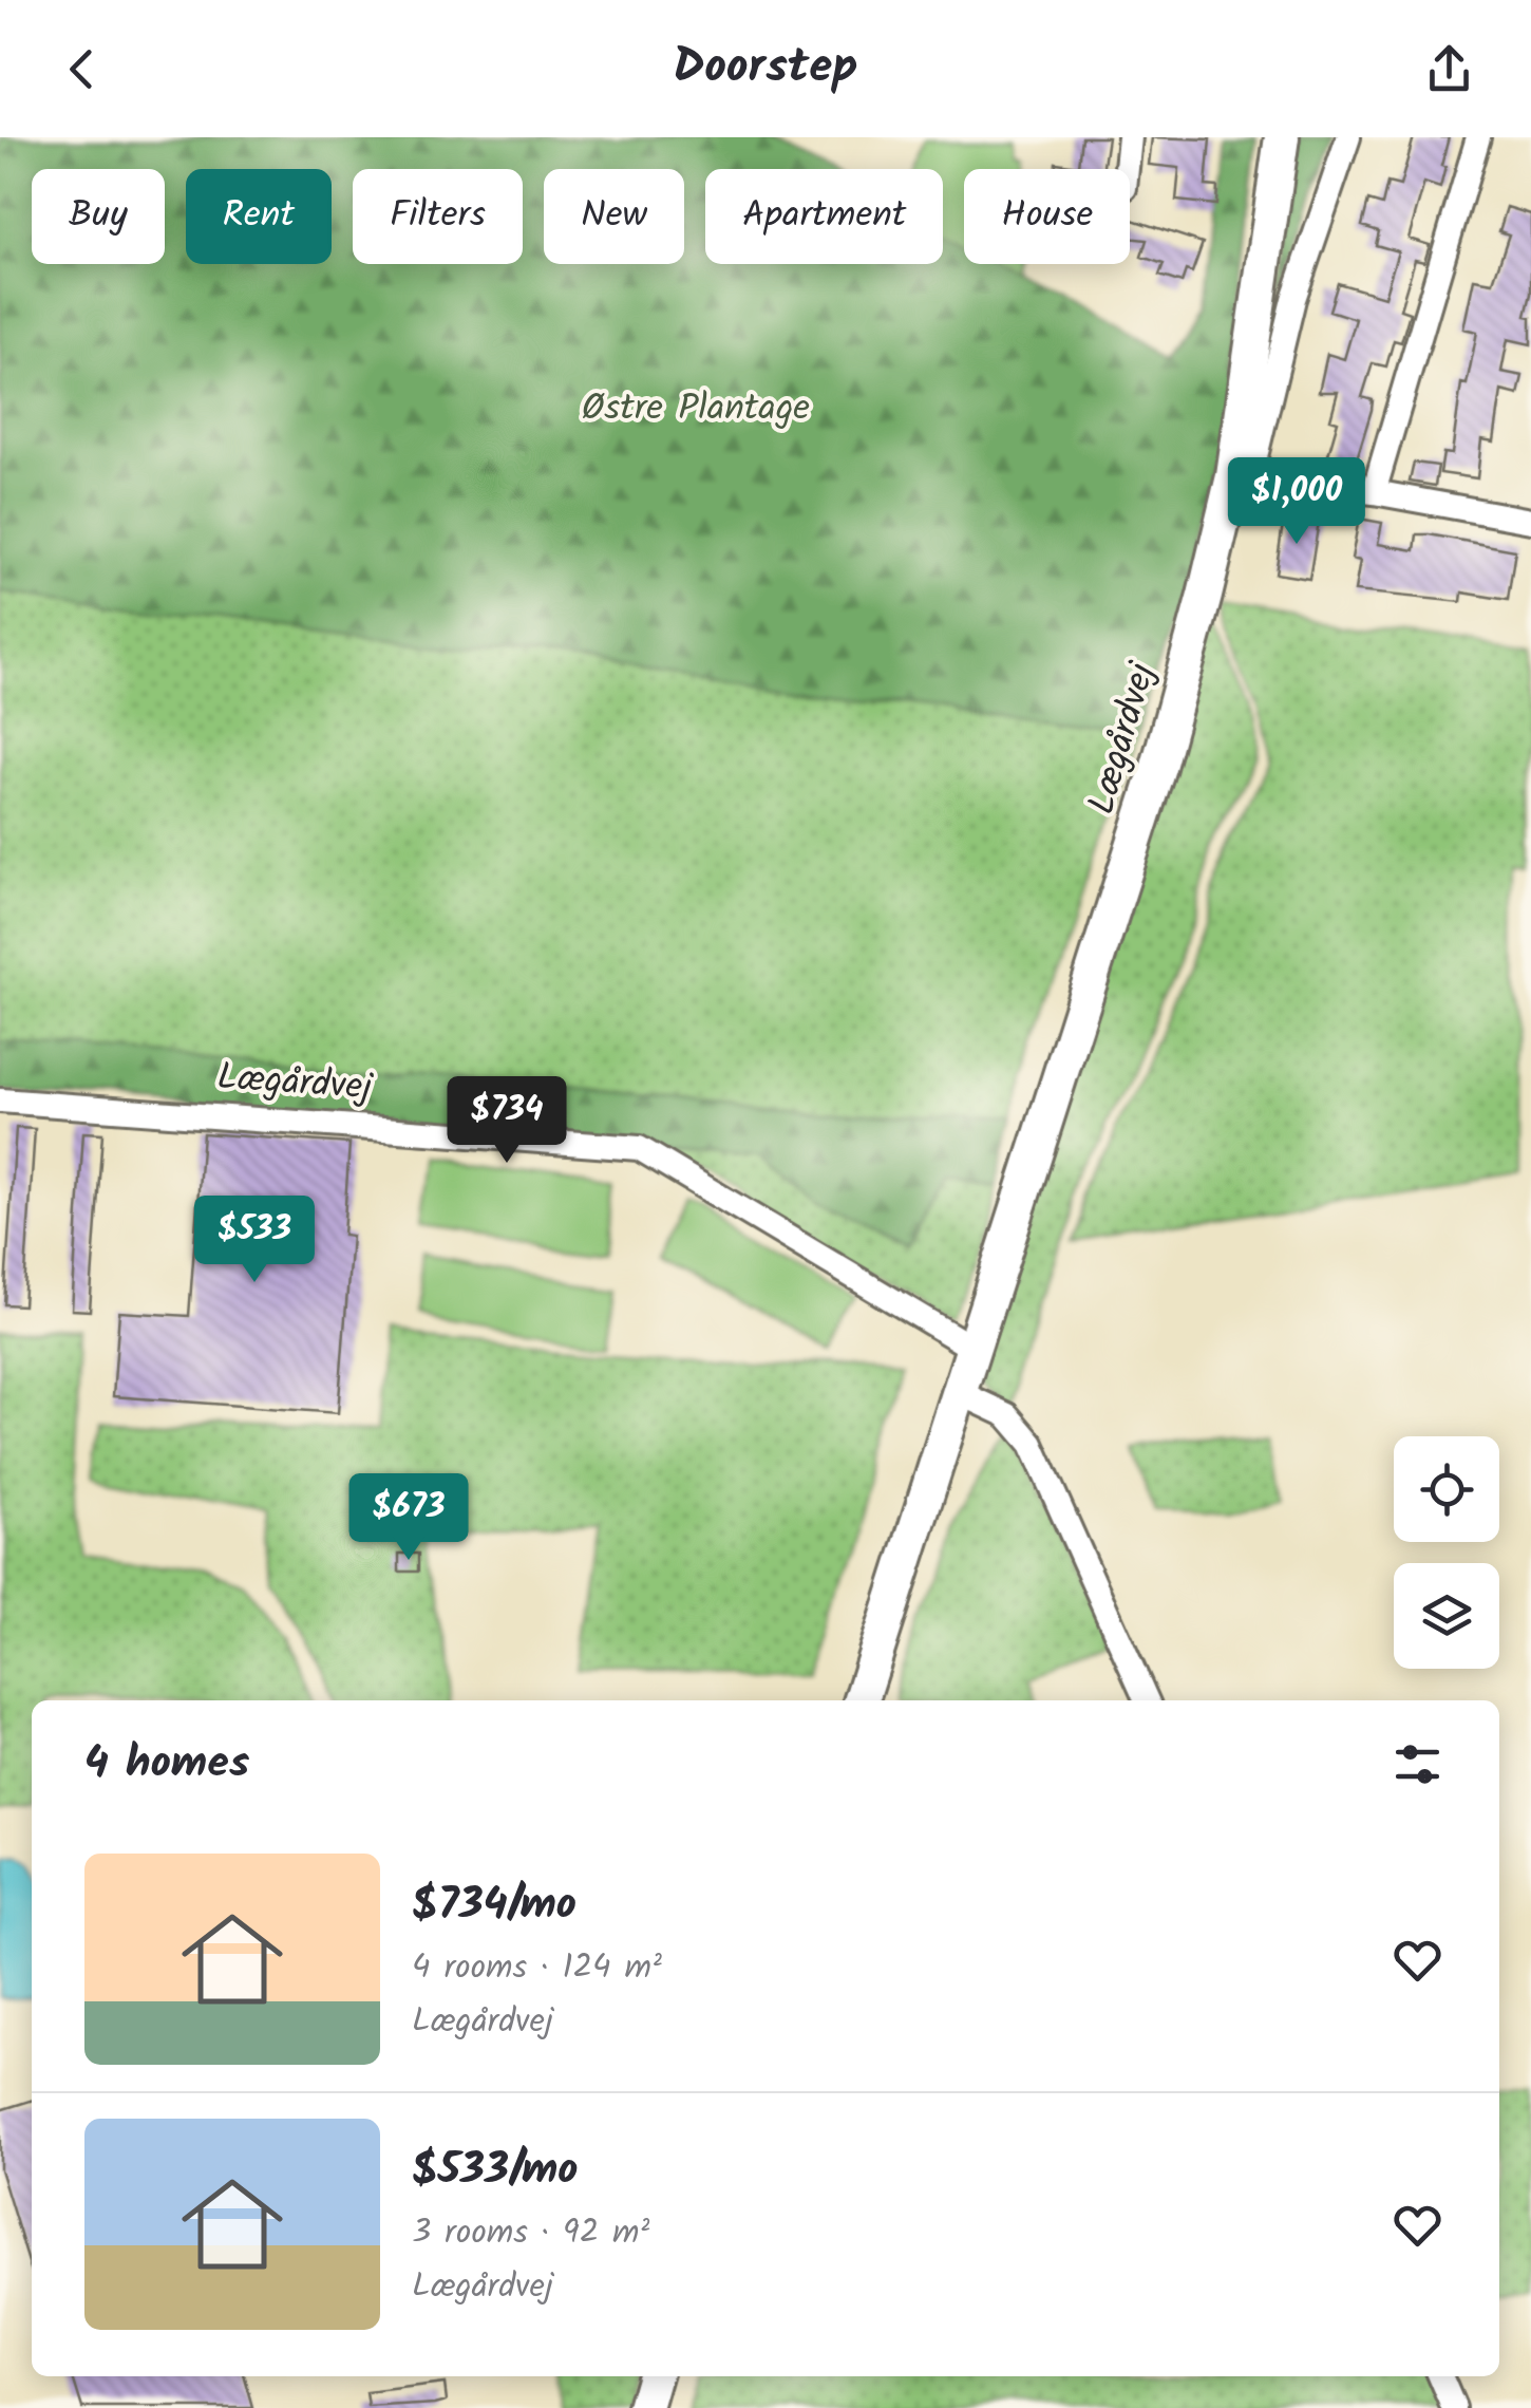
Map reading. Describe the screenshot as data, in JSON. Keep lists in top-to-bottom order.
{
  "streets": {
    "street": ["Lægårdvej"]
  },
  "parks": ["Østre Plantage"],
  "page": {
    "header": "Doorstep",
    "chip": [
      "Buy",
      "Rent",
      "Filters",
      "New",
      "Apartment",
      "House"
    ],
    "price": [
      "$1,000",
      "$734",
      "$533",
      "$673"
    ],
    "heading": "4 homes",
    "list": [
      {
        "name": "$734/mo",
        "note": "4 rooms · 124 m² · Lægårdvej"
      },
      {
        "name": "$533/mo",
        "note": "3 rooms · 92 m² · Lægårdvej"
      }
    ]
  }
}
